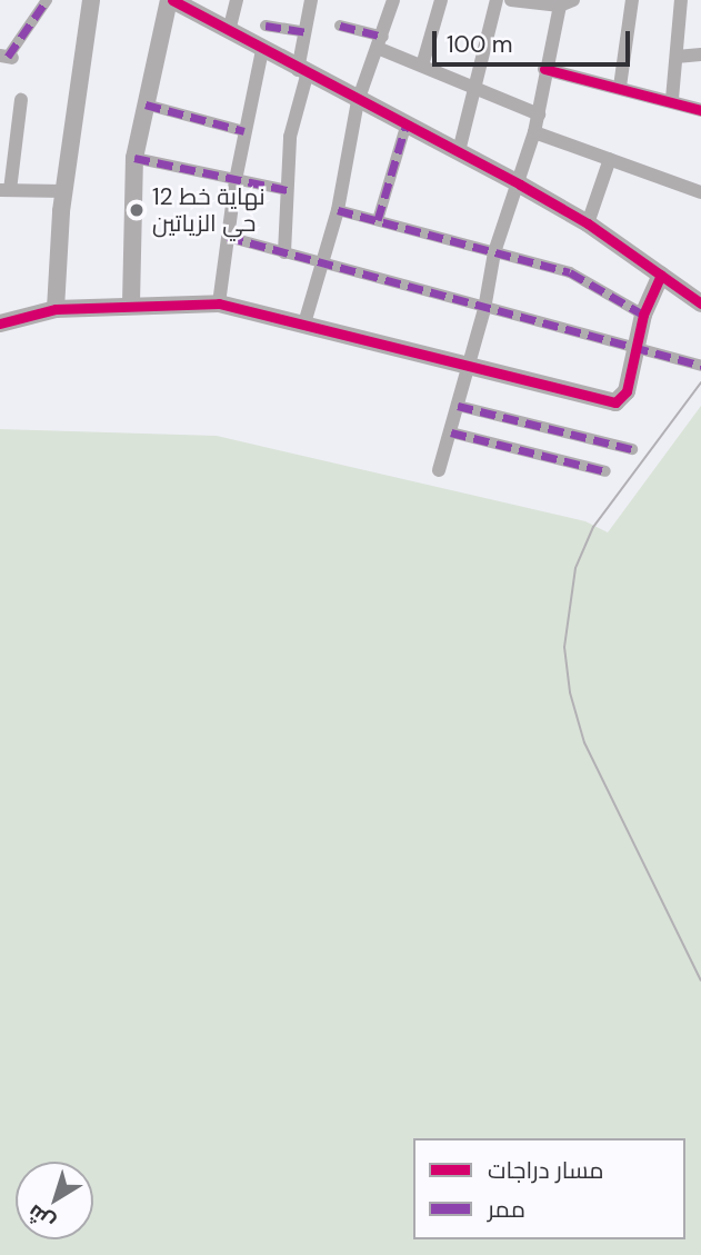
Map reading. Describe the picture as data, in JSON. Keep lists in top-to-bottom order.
{
  "places": ["نهاية خط 12 حي الزياتين"],
  "legend": ["مسار دراجات", "ممر"],
  "scale_bar": "100 m",
  "north": "bottom left"
}
